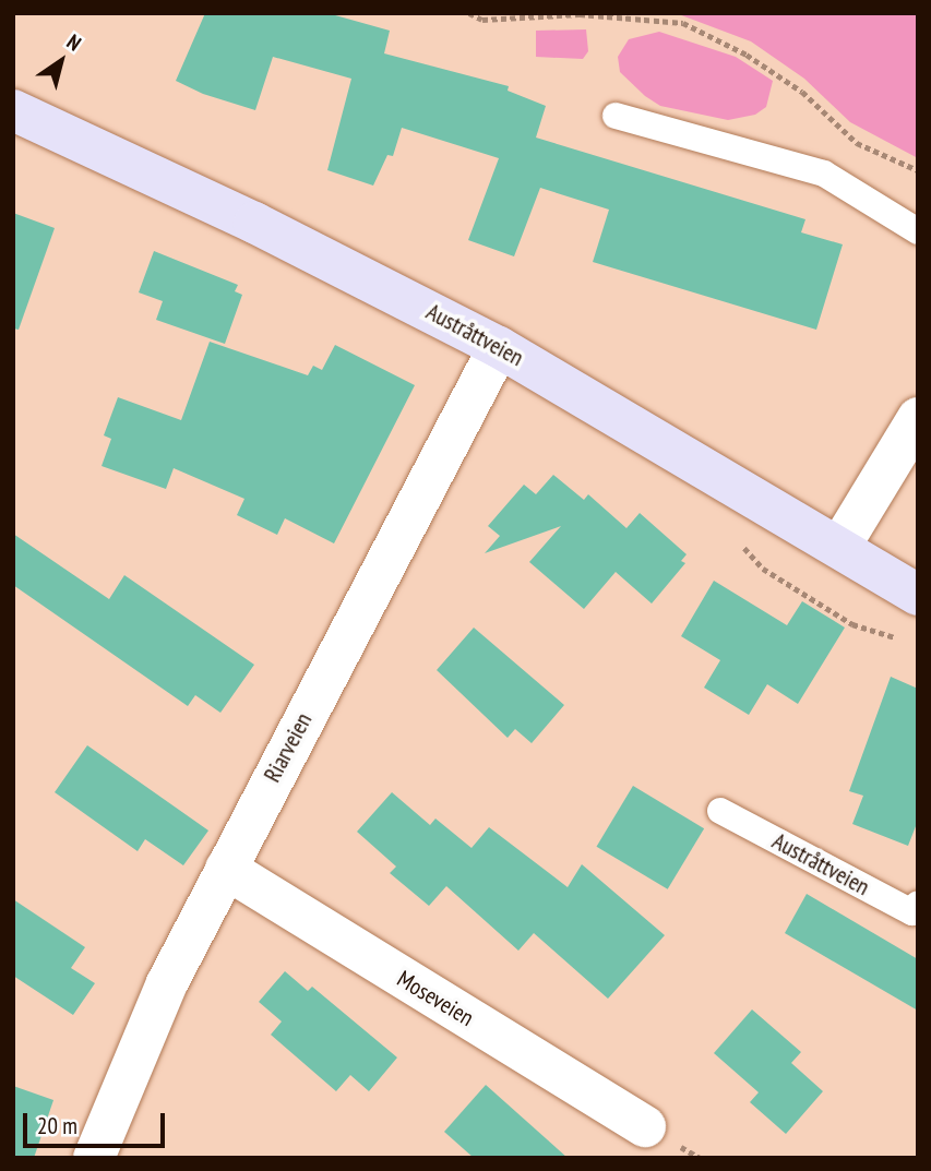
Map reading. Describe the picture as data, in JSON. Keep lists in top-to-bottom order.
{
  "streets": {
    "main road": ["Austråttveien"],
    "street": ["Riarveien", "Moseveien"]
  },
  "crossings": [
    ["Austråttveien", "Riarveien"],
    ["Riarveien", "Moseveien"]
  ],
  "scale_bar": "20 m",
  "north": "top right"
}
